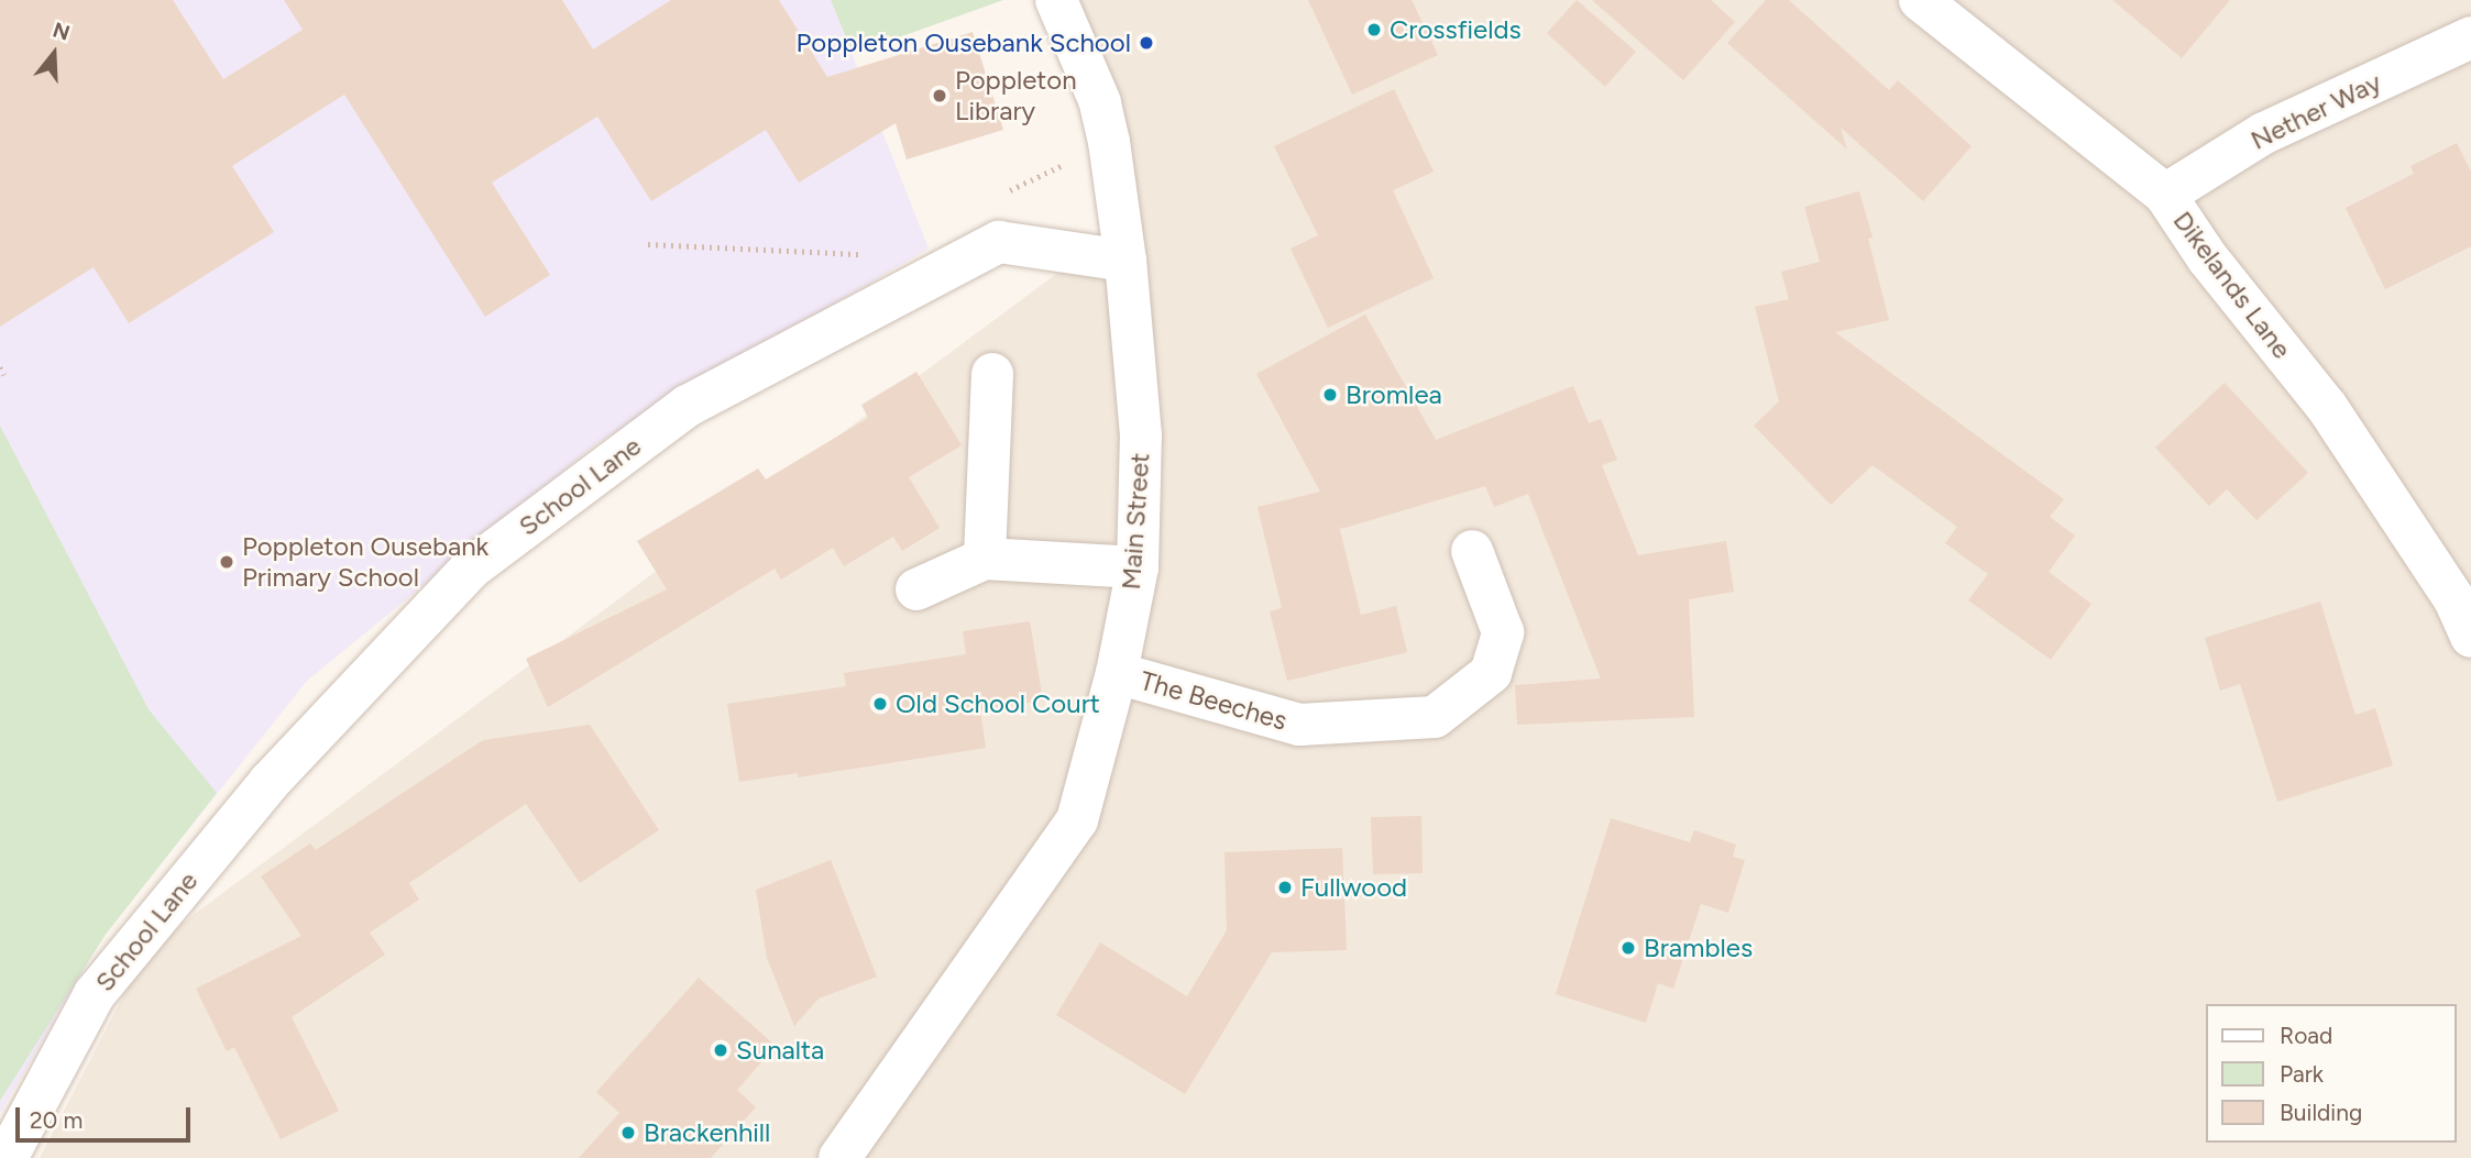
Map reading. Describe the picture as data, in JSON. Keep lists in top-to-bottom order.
{
  "streets": {
    "street": [
      "Nether Way",
      "Dikelands Lane",
      "School Lane",
      "Main Street",
      "The Beeches"
    ]
  },
  "crossings": [
    ["Nether Way", "Dikelands Lane"],
    ["School Lane", "Main Street"],
    ["Main Street", "The Beeches"]
  ],
  "places": [
    "Crossfields",
    "Poppleton Ousebank School",
    "Poppleton Library",
    "Bromlea",
    "Poppleton Ousebank Primary School",
    "Old School Court",
    "Fullwood",
    "Brambles",
    "Sunalta",
    "Brackenhill"
  ],
  "legend": ["Road", "Park", "Building"],
  "scale_bar": "20 m",
  "north": "top"
}
